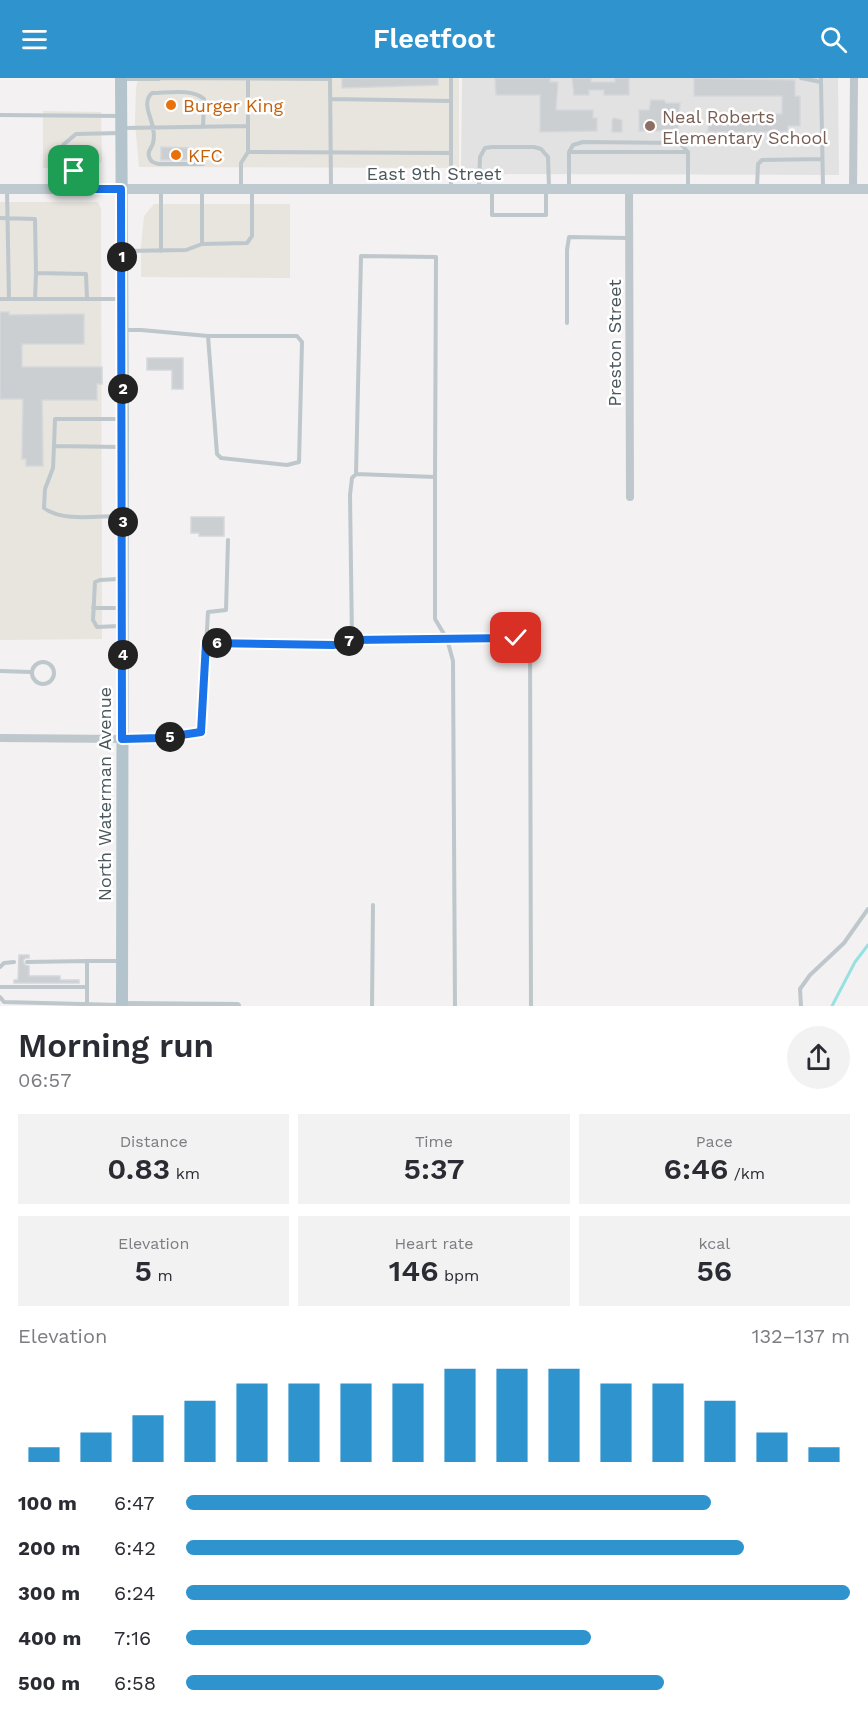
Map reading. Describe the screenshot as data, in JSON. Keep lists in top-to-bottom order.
{
  "streets": {
    "main road": ["North Waterman Avenue"],
    "street": ["East 9th Street", "Preston Street"]
  },
  "crossings": [
    ["East 9th Street", "Preston Street"],
    ["East 9th Street", "North Waterman Avenue"]
  ],
  "places": ["Burger King", "Neal Roberts Elementary School", "KFC"],
  "page": {
    "header": "Fleetfoot",
    "pins": [
      "1",
      "2",
      "3",
      "7",
      "6",
      "4",
      "5"
    ],
    "heading": ["Morning run", "06:57"],
    "stats": [
      ["Distance", "0.83 km"],
      ["Time", "5:37"],
      ["Pace", "6:46 /km"],
      ["Elevation", "5 m"],
      ["Heart rate", "146 bpm"],
      ["kcal", "56"]
    ],
    "chart": ["Elevation", "132–137 m"],
    "list": [
      {
        "name": "100 m",
        "note": "6:47"
      },
      {
        "name": "200 m",
        "note": "6:42"
      },
      {
        "name": "300 m",
        "note": "6:24"
      },
      {
        "name": "400 m",
        "note": "7:16"
      },
      {
        "name": "500 m",
        "note": "6:58"
      }
    ]
  }
}
